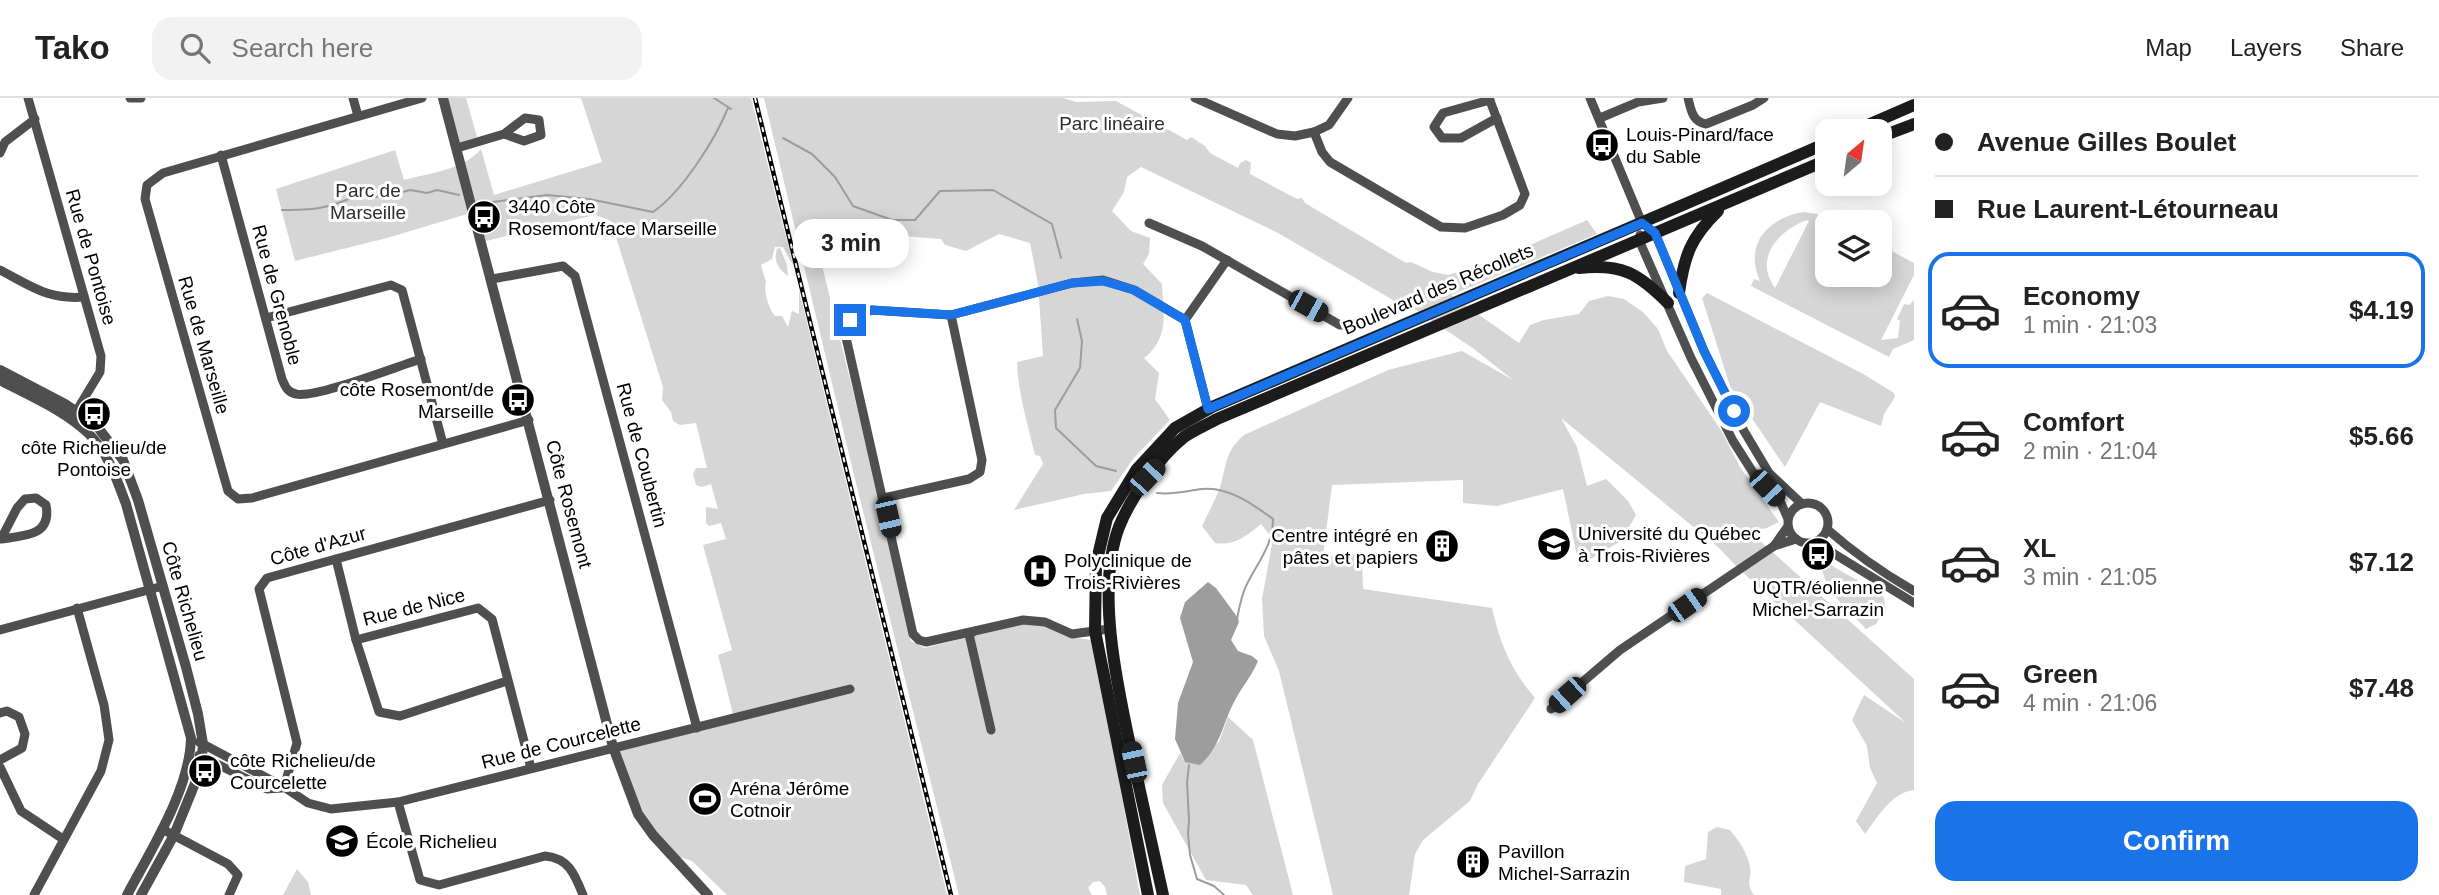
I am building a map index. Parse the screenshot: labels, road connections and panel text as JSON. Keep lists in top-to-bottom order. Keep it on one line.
{"streets":{"main road":["Boulevard des Récollets"],"street":["Rue de Pontoise","Rue de Grenoble","Rue de Marseille","Rue de Coubertin","Côte Rosemont","Côte d'Azur","Côte Richelieu","Rue de Nice","Rue de Courcelette"]},"crossings":[["Rue de Pontoise","Côte Richelieu"],["Rue de Grenoble","Rue de Marseille"],["Rue de Marseille","Côte Rosemont"],["Rue de Coubertin","Côte Rosemont"],["Rue de Coubertin","Rue de Courcelette"],["Côte Rosemont","Côte d'Azur"],["Côte Rosemont","Rue de Courcelette"],["Côte d'Azur","Rue de Courcelette"],["Côte Richelieu","Rue de Courcelette"],["Rue de Nice","Rue de Courcelette"]],"parks":["Parc linéaire","Parc de Marseille"],"places":{"bus stop":["Louis-Pinard/face du Sable","3440 Côte Rosemont/face Marseille","côte Rosemont/de Marseille","côte Richelieu/de Pontoise","UQTR/éolienne Michel-Sarrazin","côte Richelieu/de Courcelette"],"school or university":["Université du Québec à Trois-Rivières","École Richelieu"],"building":["Centre intégré en pâtes et papiers","Pavillon Michel-Sarrazin"],"hospital":["Polyclinique de Trois-Rivières"],"sports":["Aréna Jérôme Cotnoir"]},"north":"top right","page":{"header":"Tako","search":"Search here","nav":["Map","Layers","Share"],"banner":["Avenue Gilles Boulet","Rue Laurent-Létourneau"],"bubble":"3 min","list":[{"name":"Economy","note":"1 min · 21:03","value":"$4.19"},{"name":"Comfort","note":"2 min · 21:04","value":"$5.66"},{"name":"XL","note":"3 min · 21:05","value":"$7.12"},{"name":"Green","note":"4 min · 21:06","value":"$7.48"}],"buttons":"Confirm"}}
